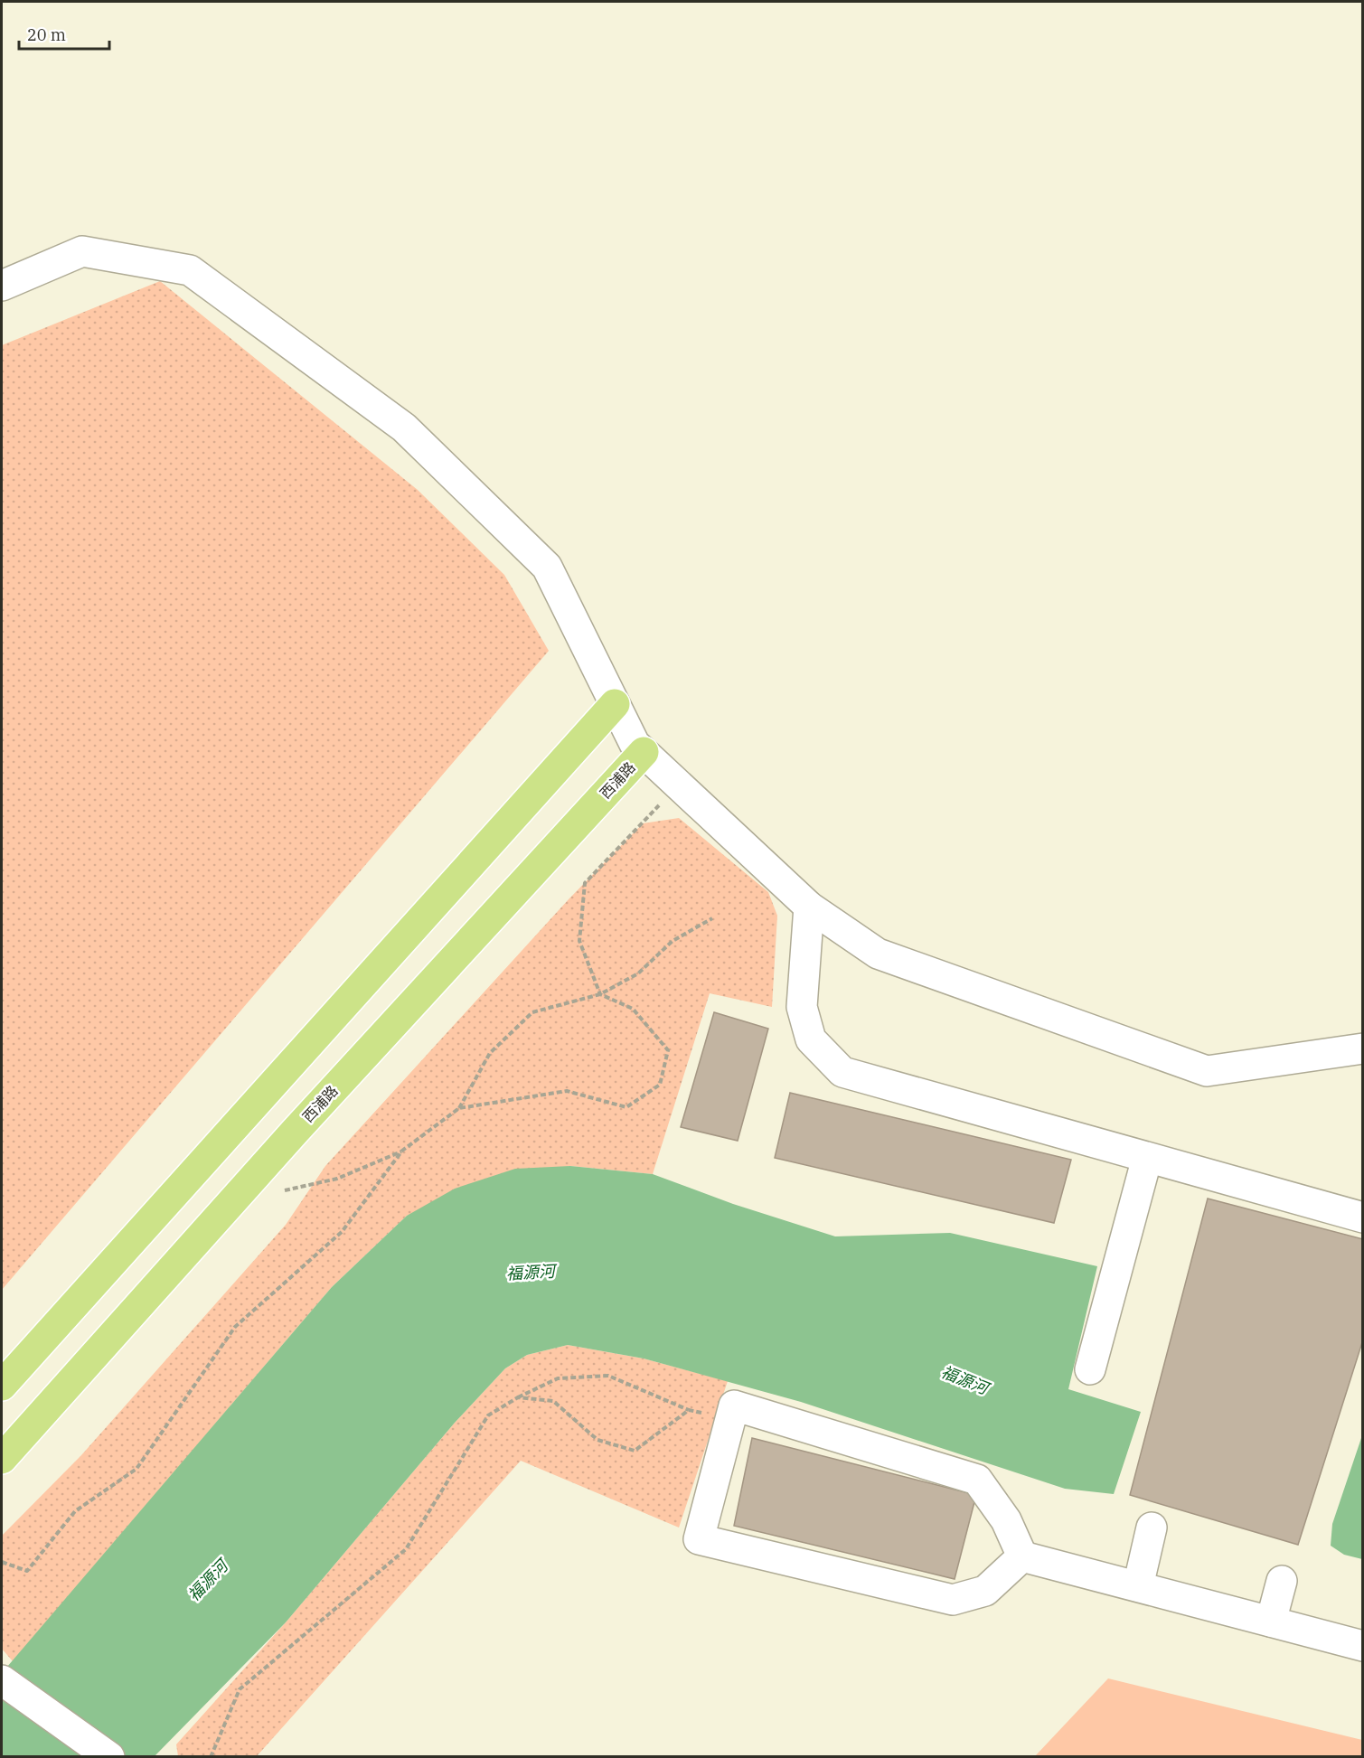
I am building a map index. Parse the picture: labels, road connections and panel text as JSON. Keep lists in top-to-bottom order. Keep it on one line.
{"streets":{"main road":["西浦路"]},"water":["福源河"],"scale_bar":"20 m"}
